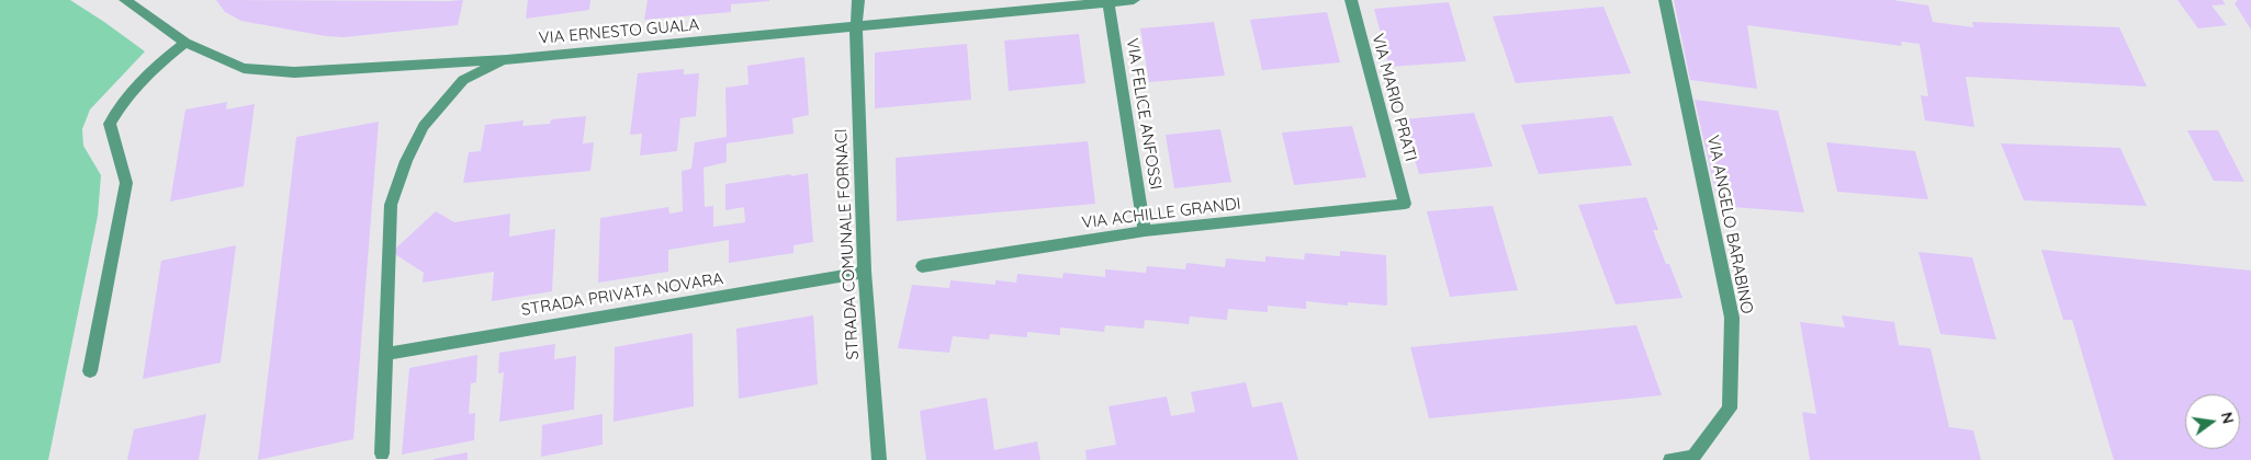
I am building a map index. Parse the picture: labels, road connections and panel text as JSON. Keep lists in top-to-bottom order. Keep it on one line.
{"streets":{"street":["VIA ERNESTO GUALA","VIA MARIO PRATI","VIA FELICE ANFOSSI","VIA ACHILLE GRANDI","VIA ANGELO BARABINO","STRADA COMUNALE FORNACI","STRADA PRIVATA NOVARA"]},"crossings":[["VIA ERNESTO GUALA","VIA FELICE ANFOSSI"],["VIA ERNESTO GUALA","STRADA COMUNALE FORNACI"],["VIA MARIO PRATI","VIA ACHILLE GRANDI"],["VIA FELICE ANFOSSI","VIA ACHILLE GRANDI"],["STRADA COMUNALE FORNACI","STRADA PRIVATA NOVARA"]],"north":"right"}
